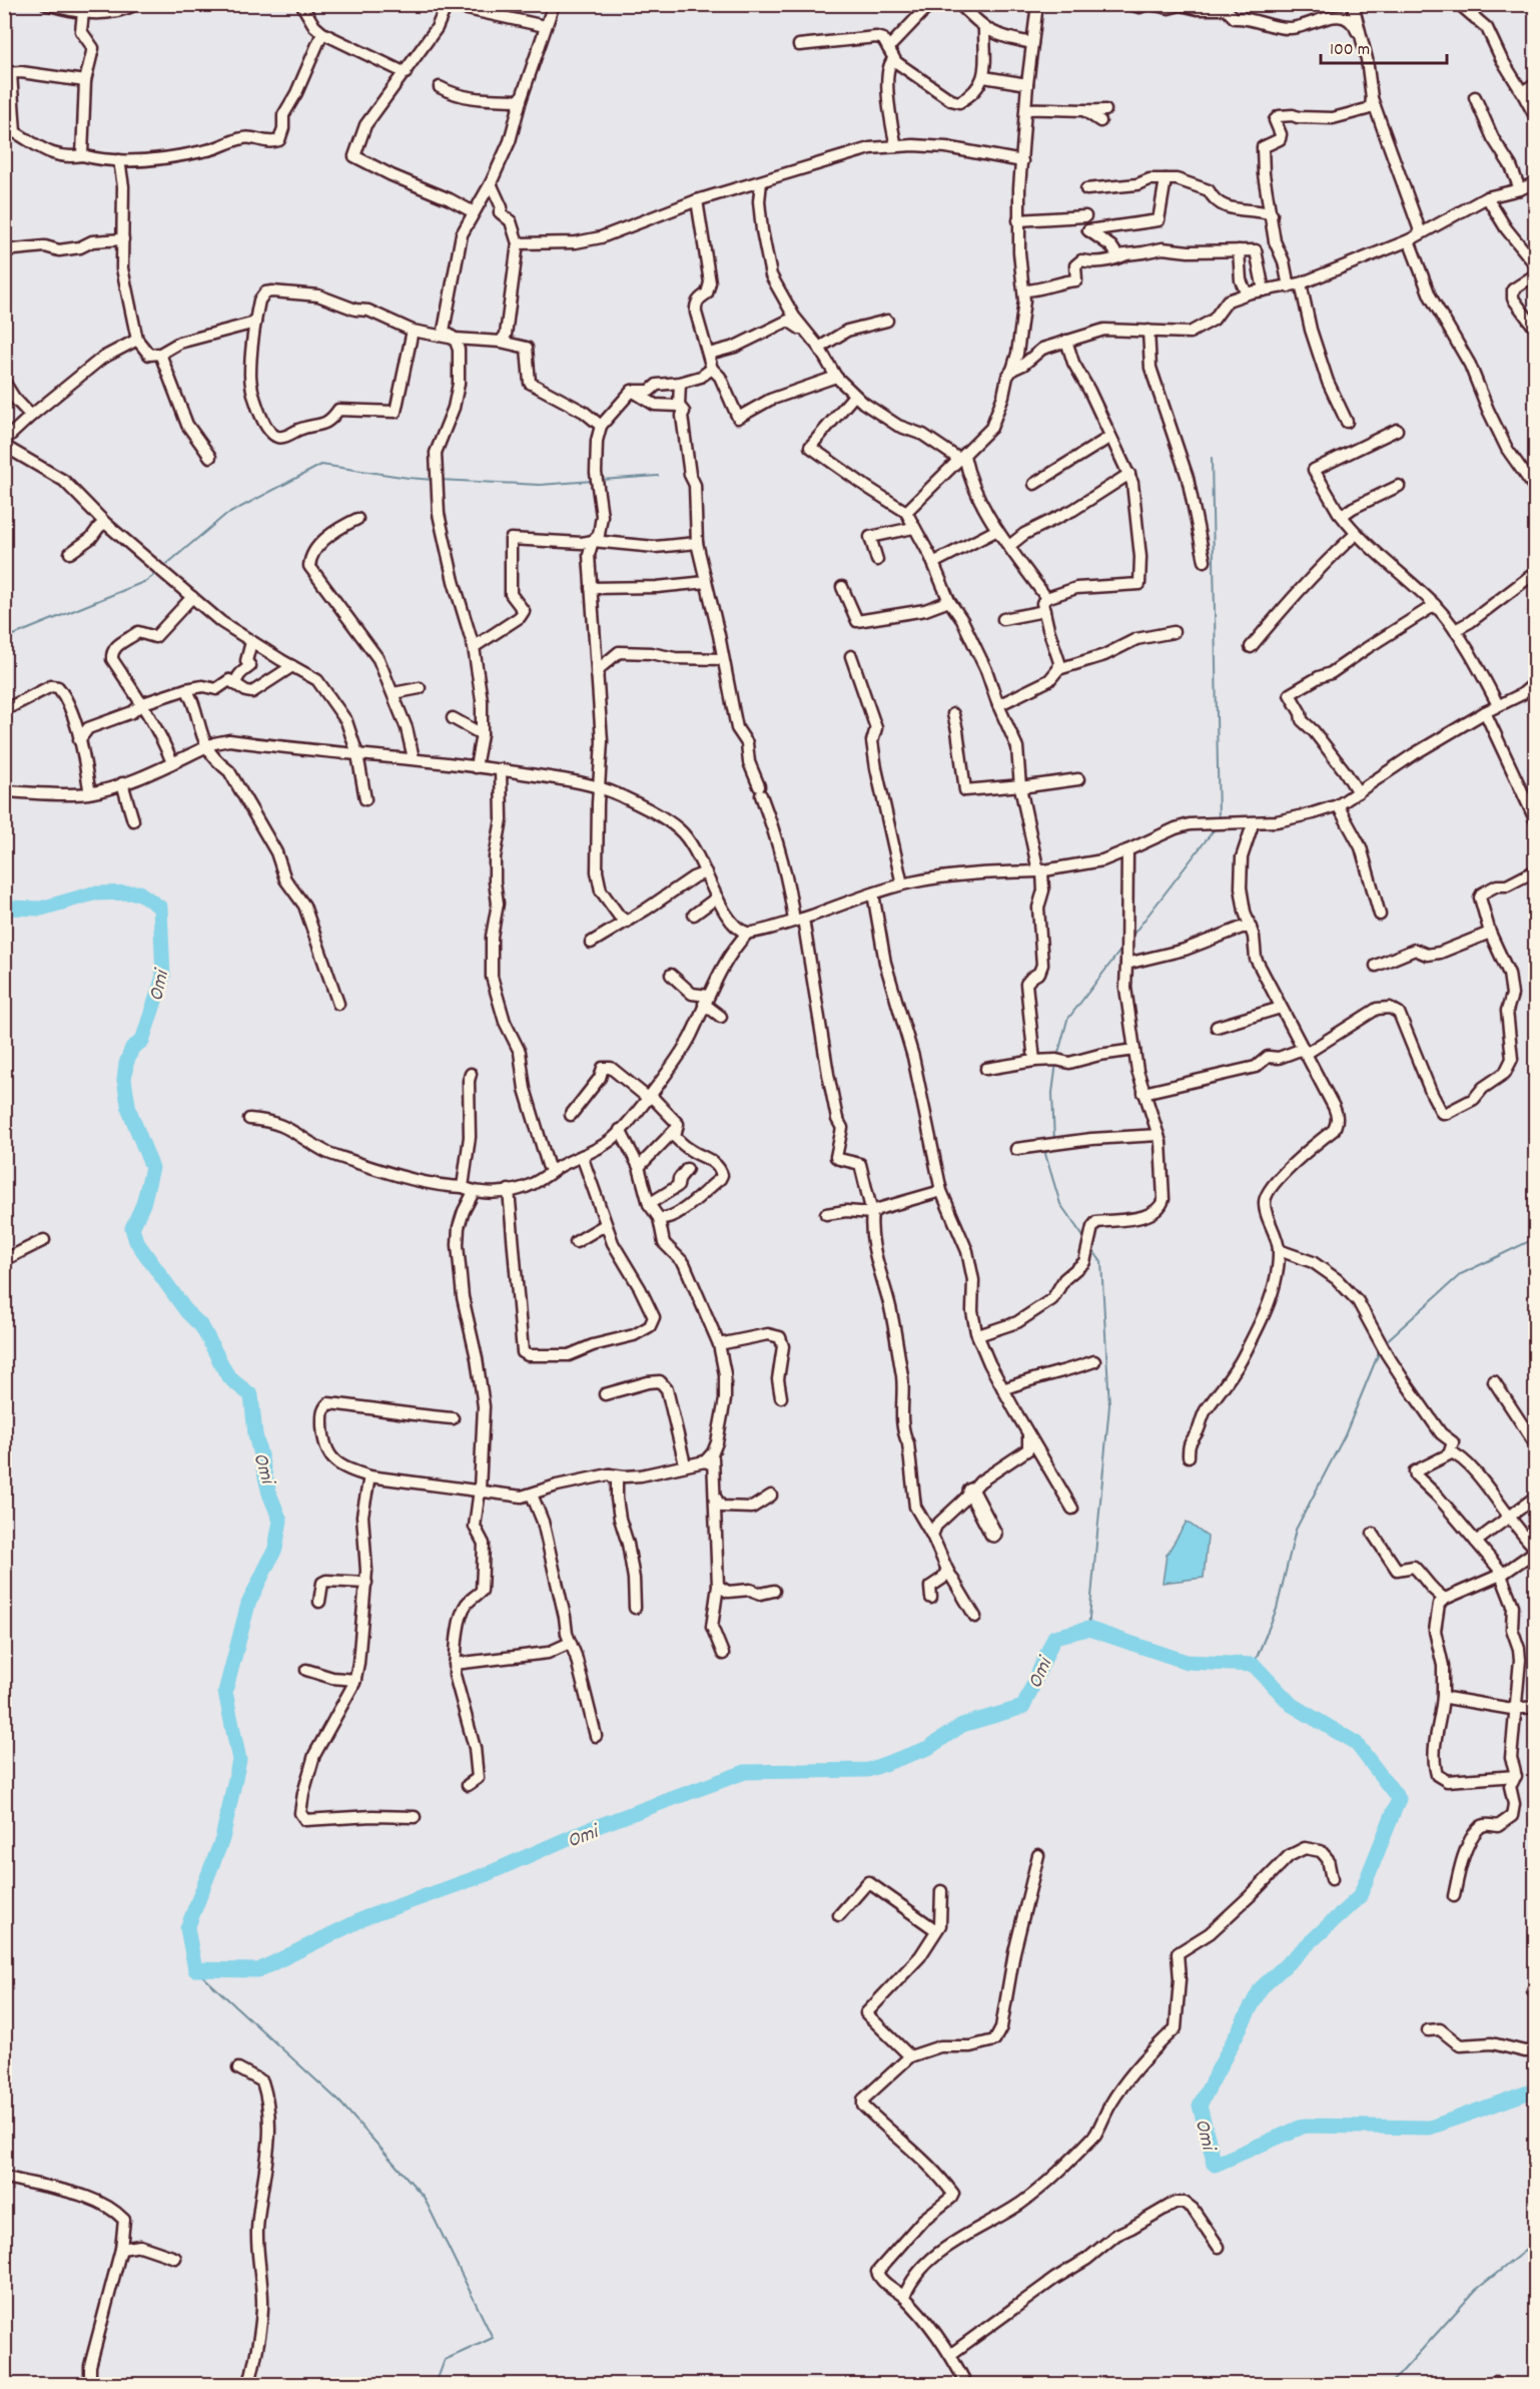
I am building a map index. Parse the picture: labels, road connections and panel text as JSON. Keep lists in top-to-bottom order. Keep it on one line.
{"water":["Omi"],"scale_bar":"100 m"}
